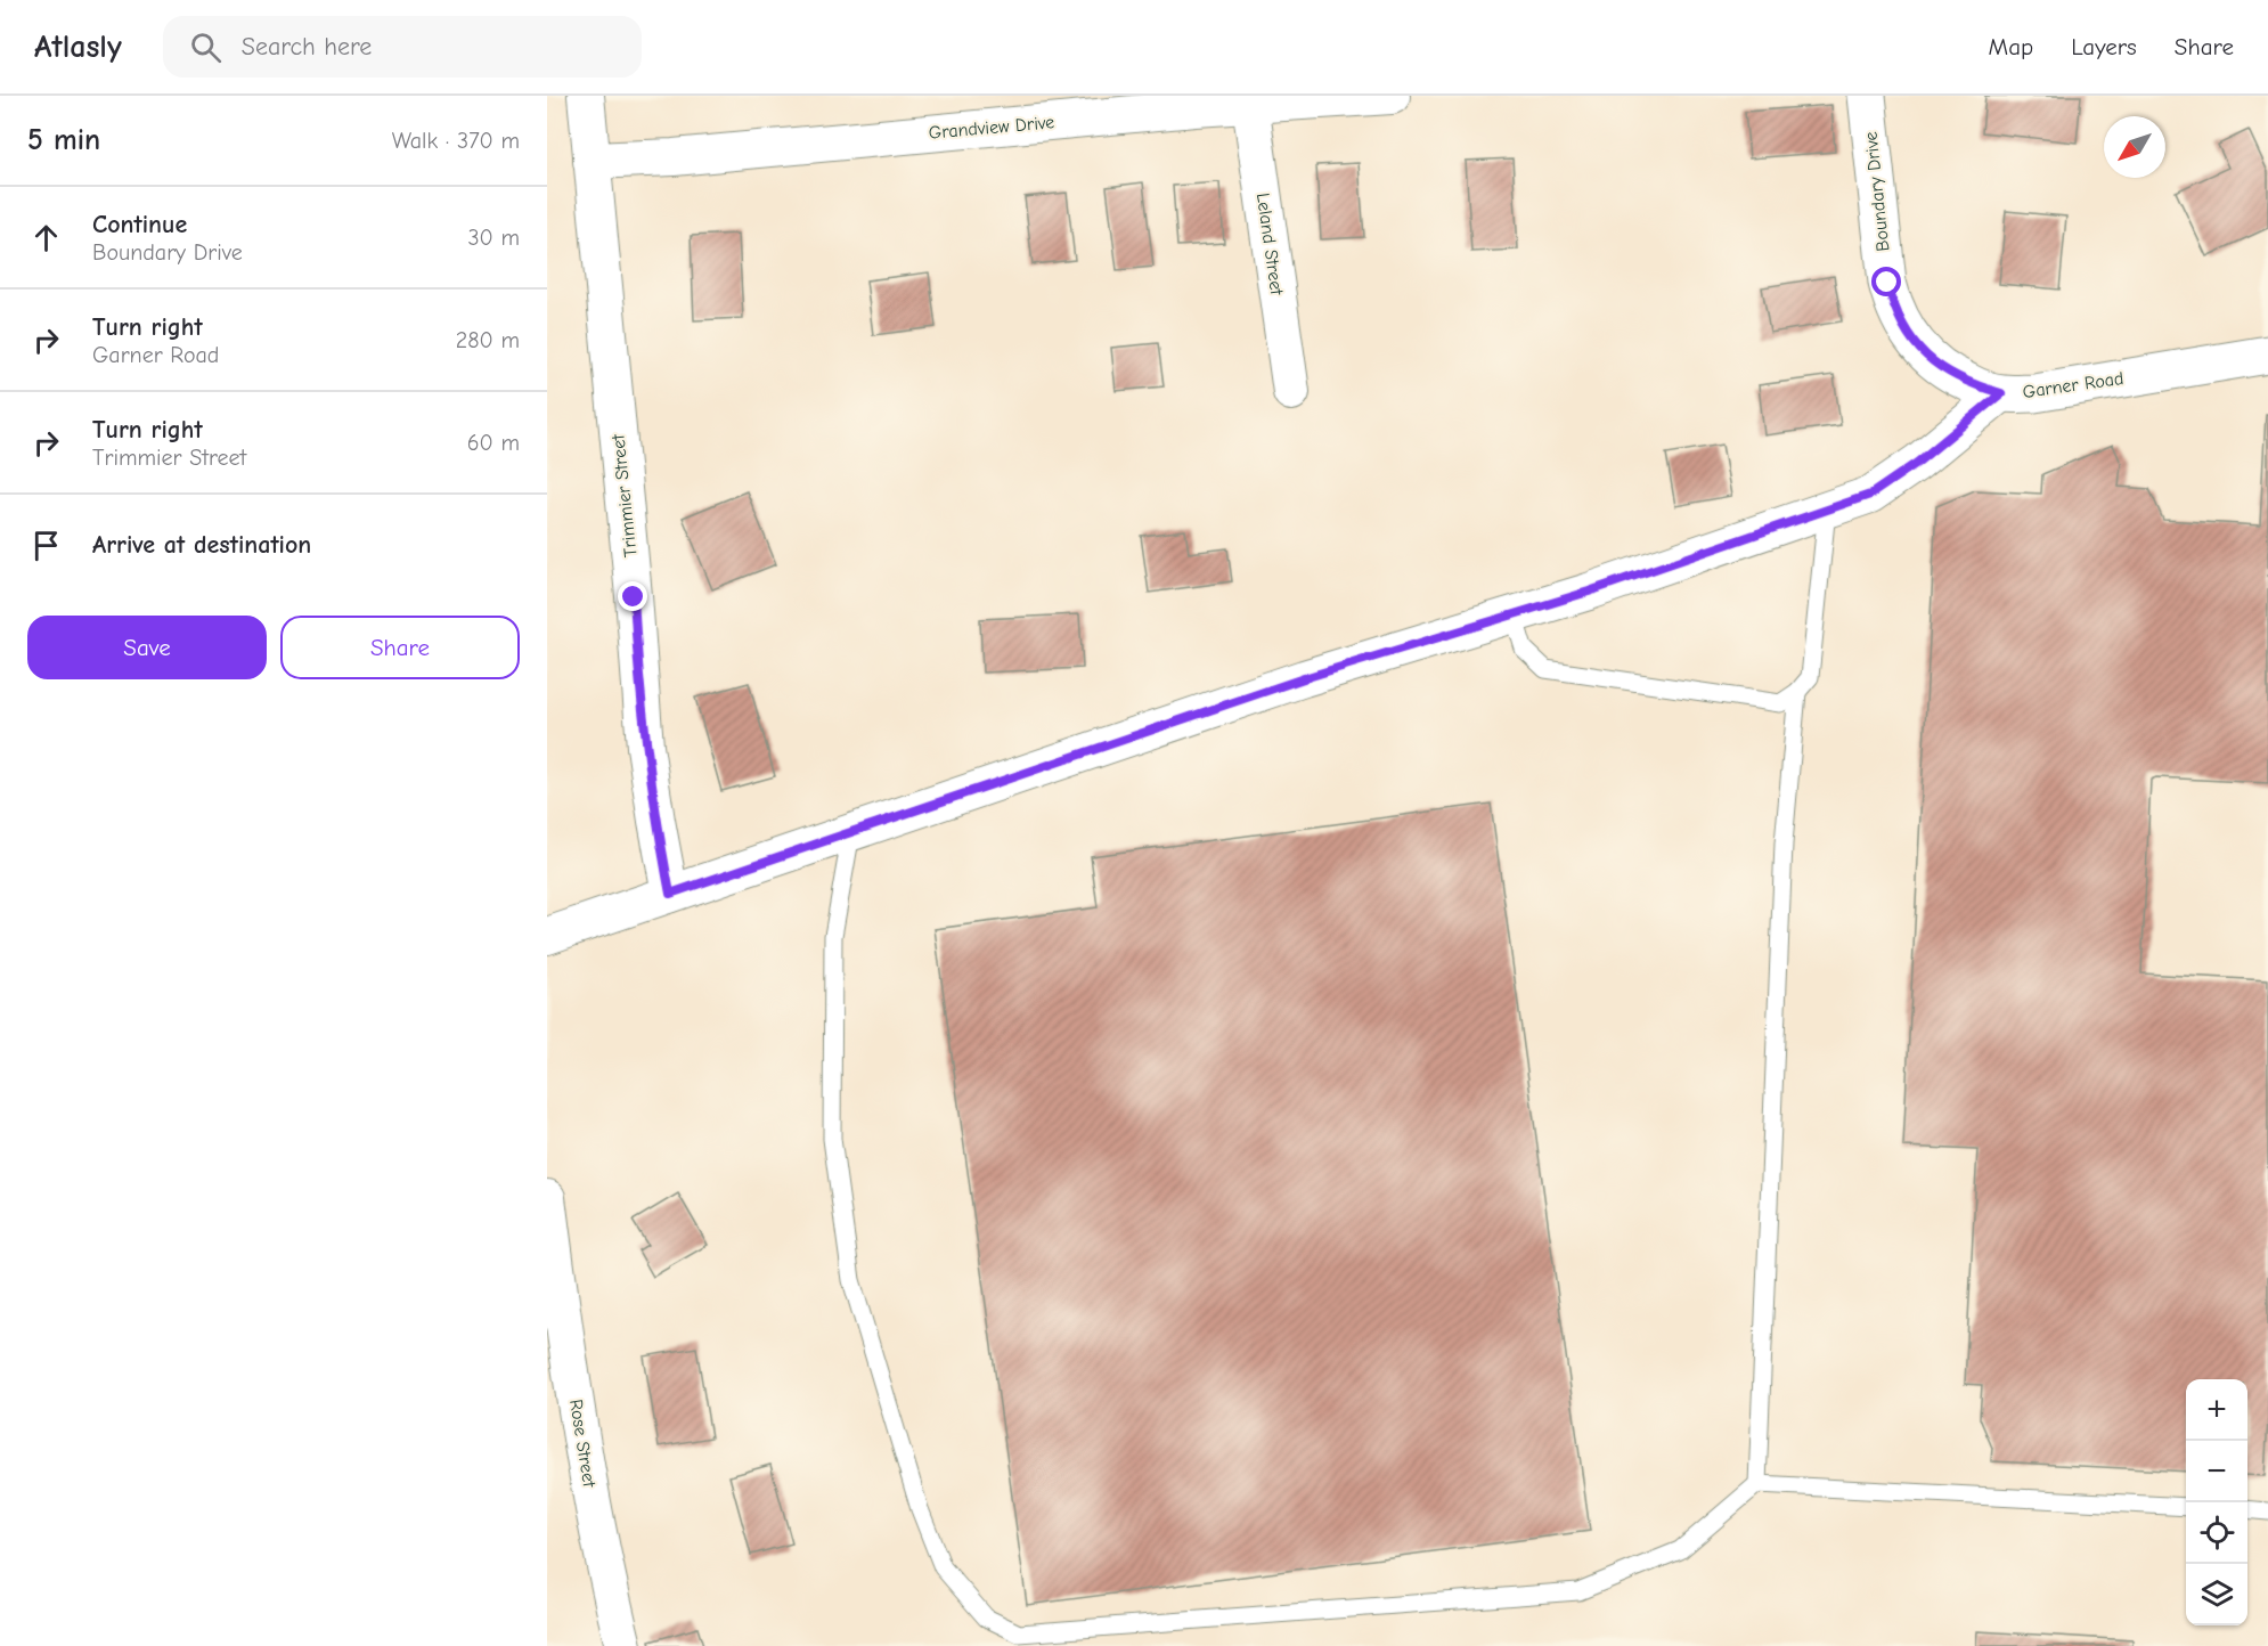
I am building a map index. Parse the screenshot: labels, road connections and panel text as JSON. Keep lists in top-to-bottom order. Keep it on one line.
{"streets":{"street":["Grandview Drive","Boundary Drive","Leland Street","Garner Road","Trimmier Street","Rose Street"]},"crossings":[["Grandview Drive","Leland Street"],["Grandview Drive","Trimmier Street"],["Boundary Drive","Garner Road"],["Garner Road","Trimmier Street"]],"north":"bottom left","page":{"header":"Atlasly","search":"Search here","nav":["Map","Layers","Share"],"heading":["5 min","Walk · 370 m"],"list":[["Continue","Boundary Drive","30 m"],["Turn right","Garner Road","280 m"],["Turn right","Trimmier Street","60 m"],"Arrive at destination"],"buttons":["Save","Share"],"map_buttons":["+","−"]}}
